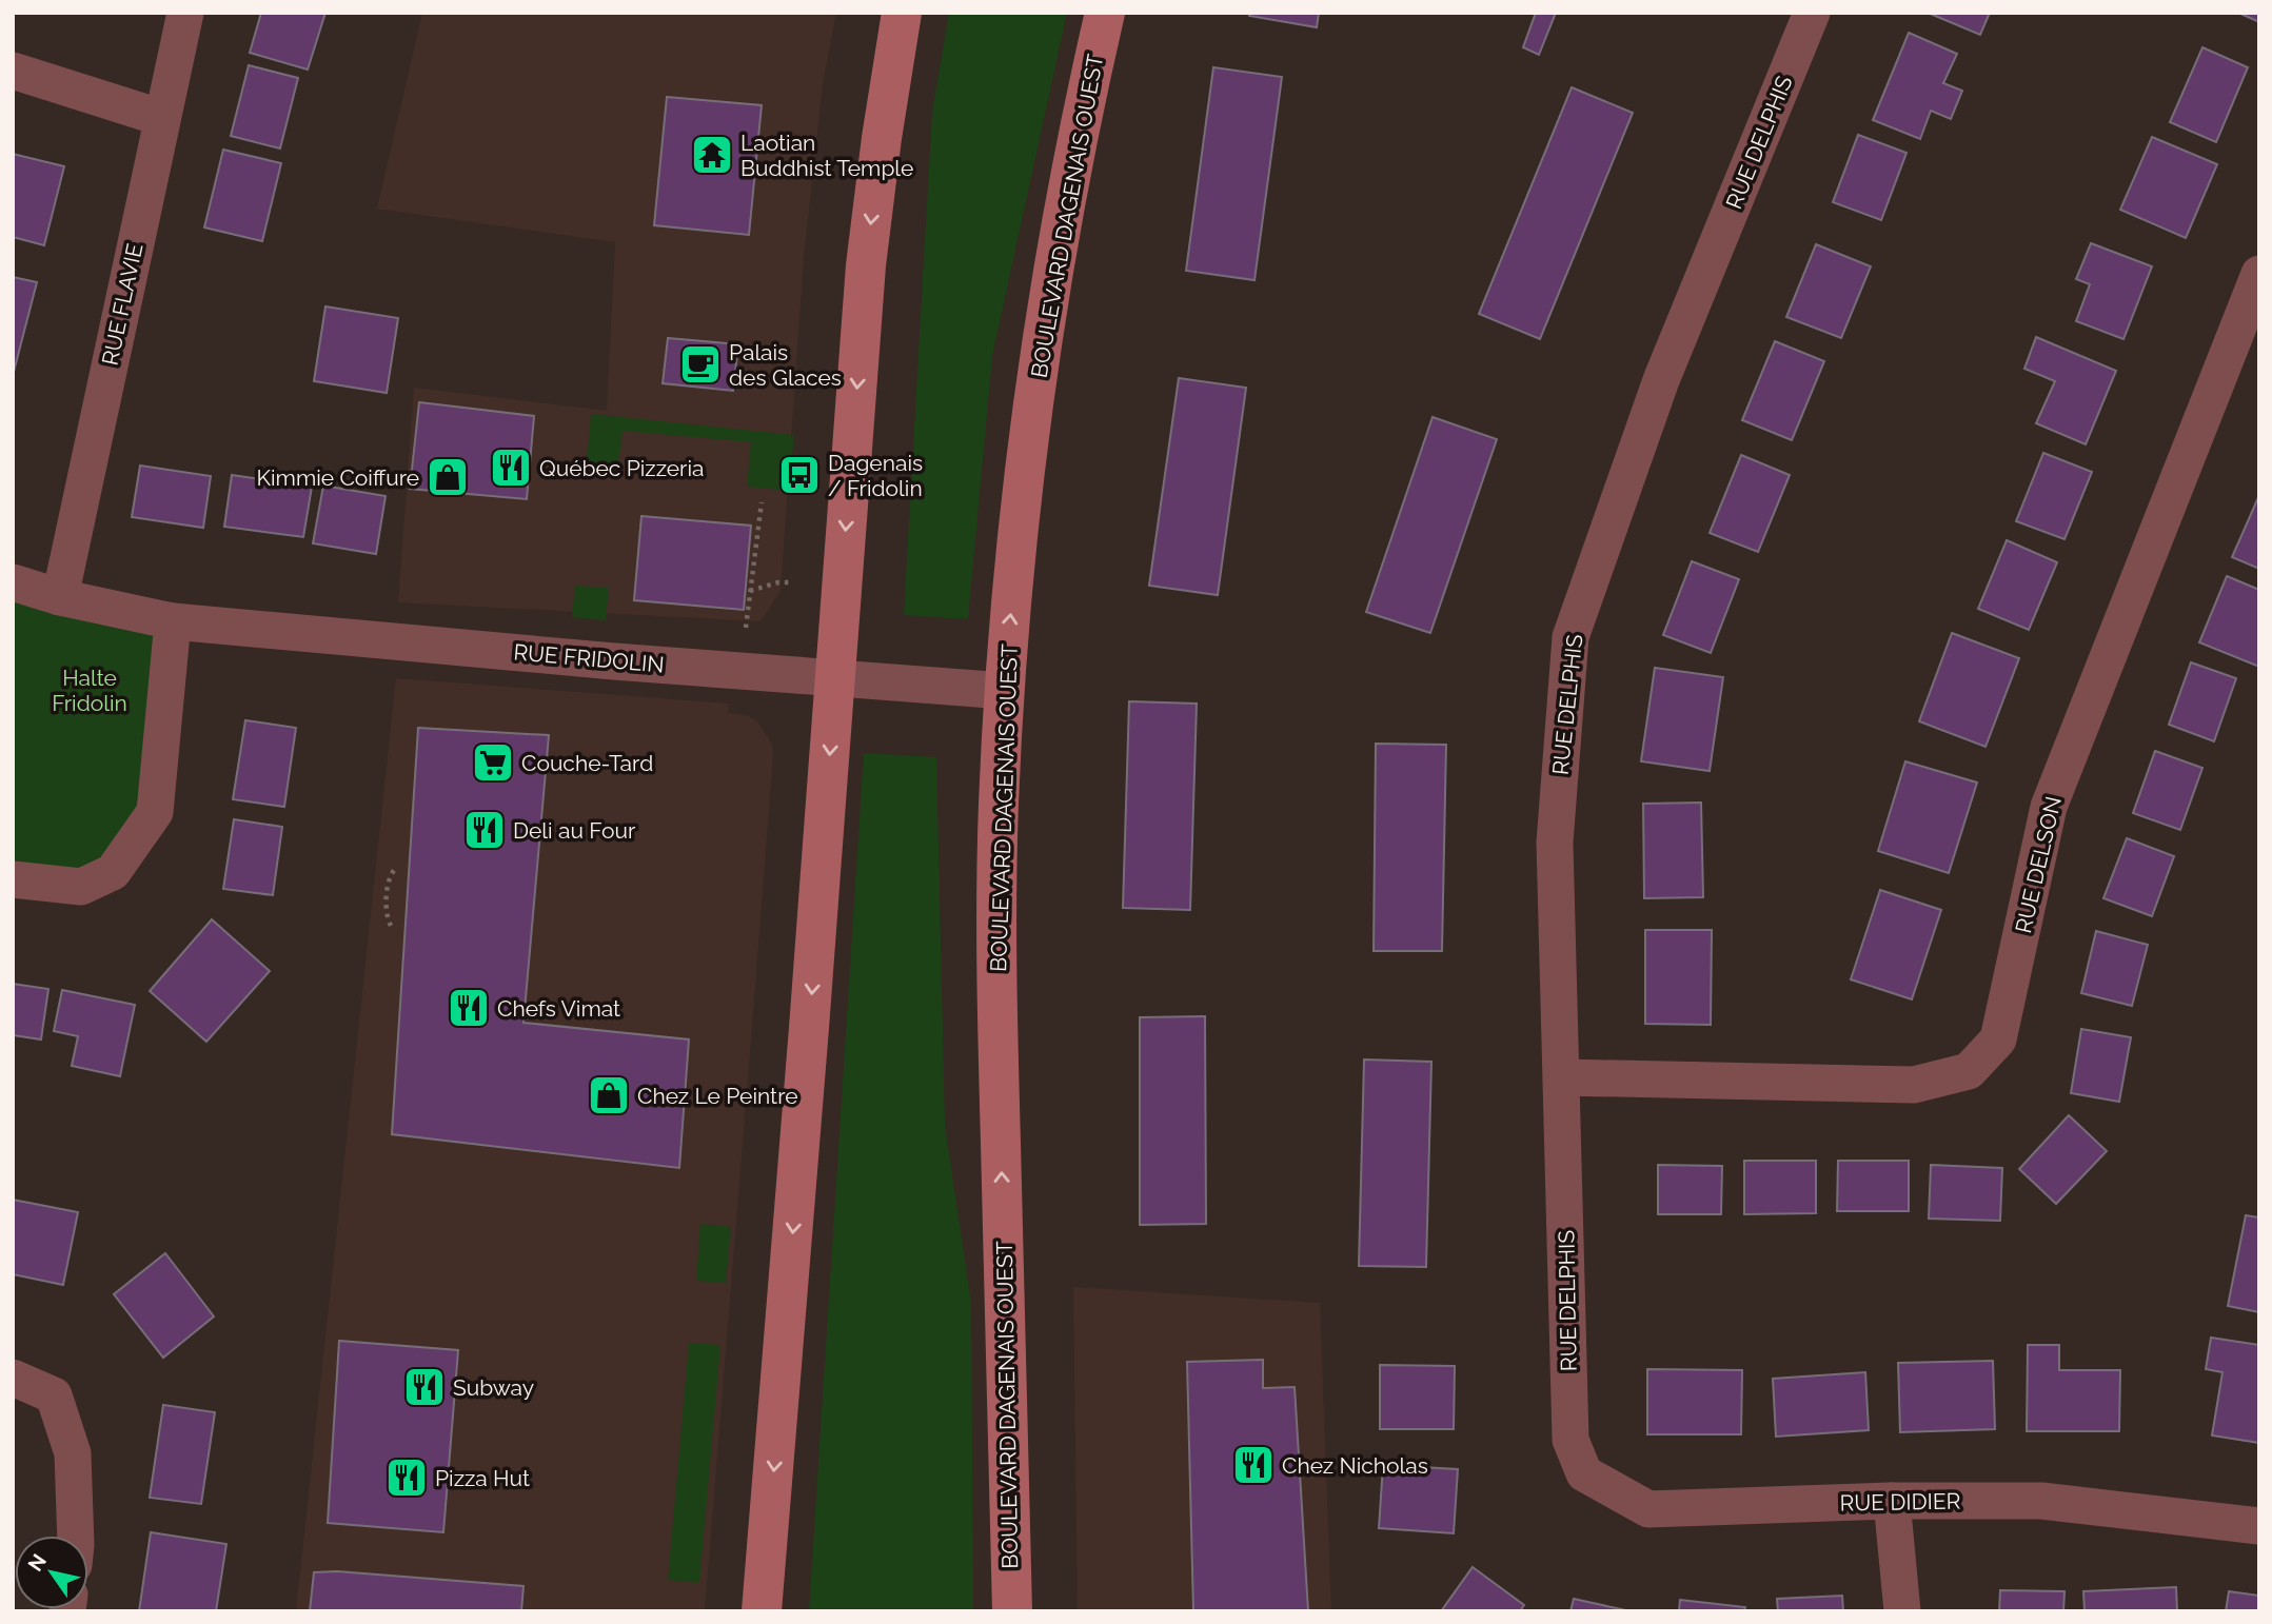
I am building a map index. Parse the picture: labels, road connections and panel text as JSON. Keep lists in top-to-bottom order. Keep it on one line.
{"streets":{"main road":["BOULEVARD DAGENAIS OUEST"],"street":["RUE DELPHIS","RUE FLAVIE","RUE FRIDOLIN","RUE DELSON","RUE DIDIER"]},"crossings":[["RUE DELPHIS","RUE DELSON"],["RUE DELPHIS","RUE DIDIER"],["BOULEVARD DAGENAIS OUEST","RUE FRIDOLIN"],["RUE FLAVIE","RUE FRIDOLIN"]],"parks":["Halte Fridolin"],"places":{"temple":["Laotian Buddhist Temple"],"cafe":["Palais des Glaces"],"restaurant":["Québec Pizzeria","Deli au Four","Chefs Vimat","Subway","Chez Nicholas","Pizza Hut"],"bus stop":["Dagenais / Fridolin"],"shop":["Kimmie Coiffure","Chez Le Peintre"],"supermarket":["Couche-Tard"]},"north":"top left"}
